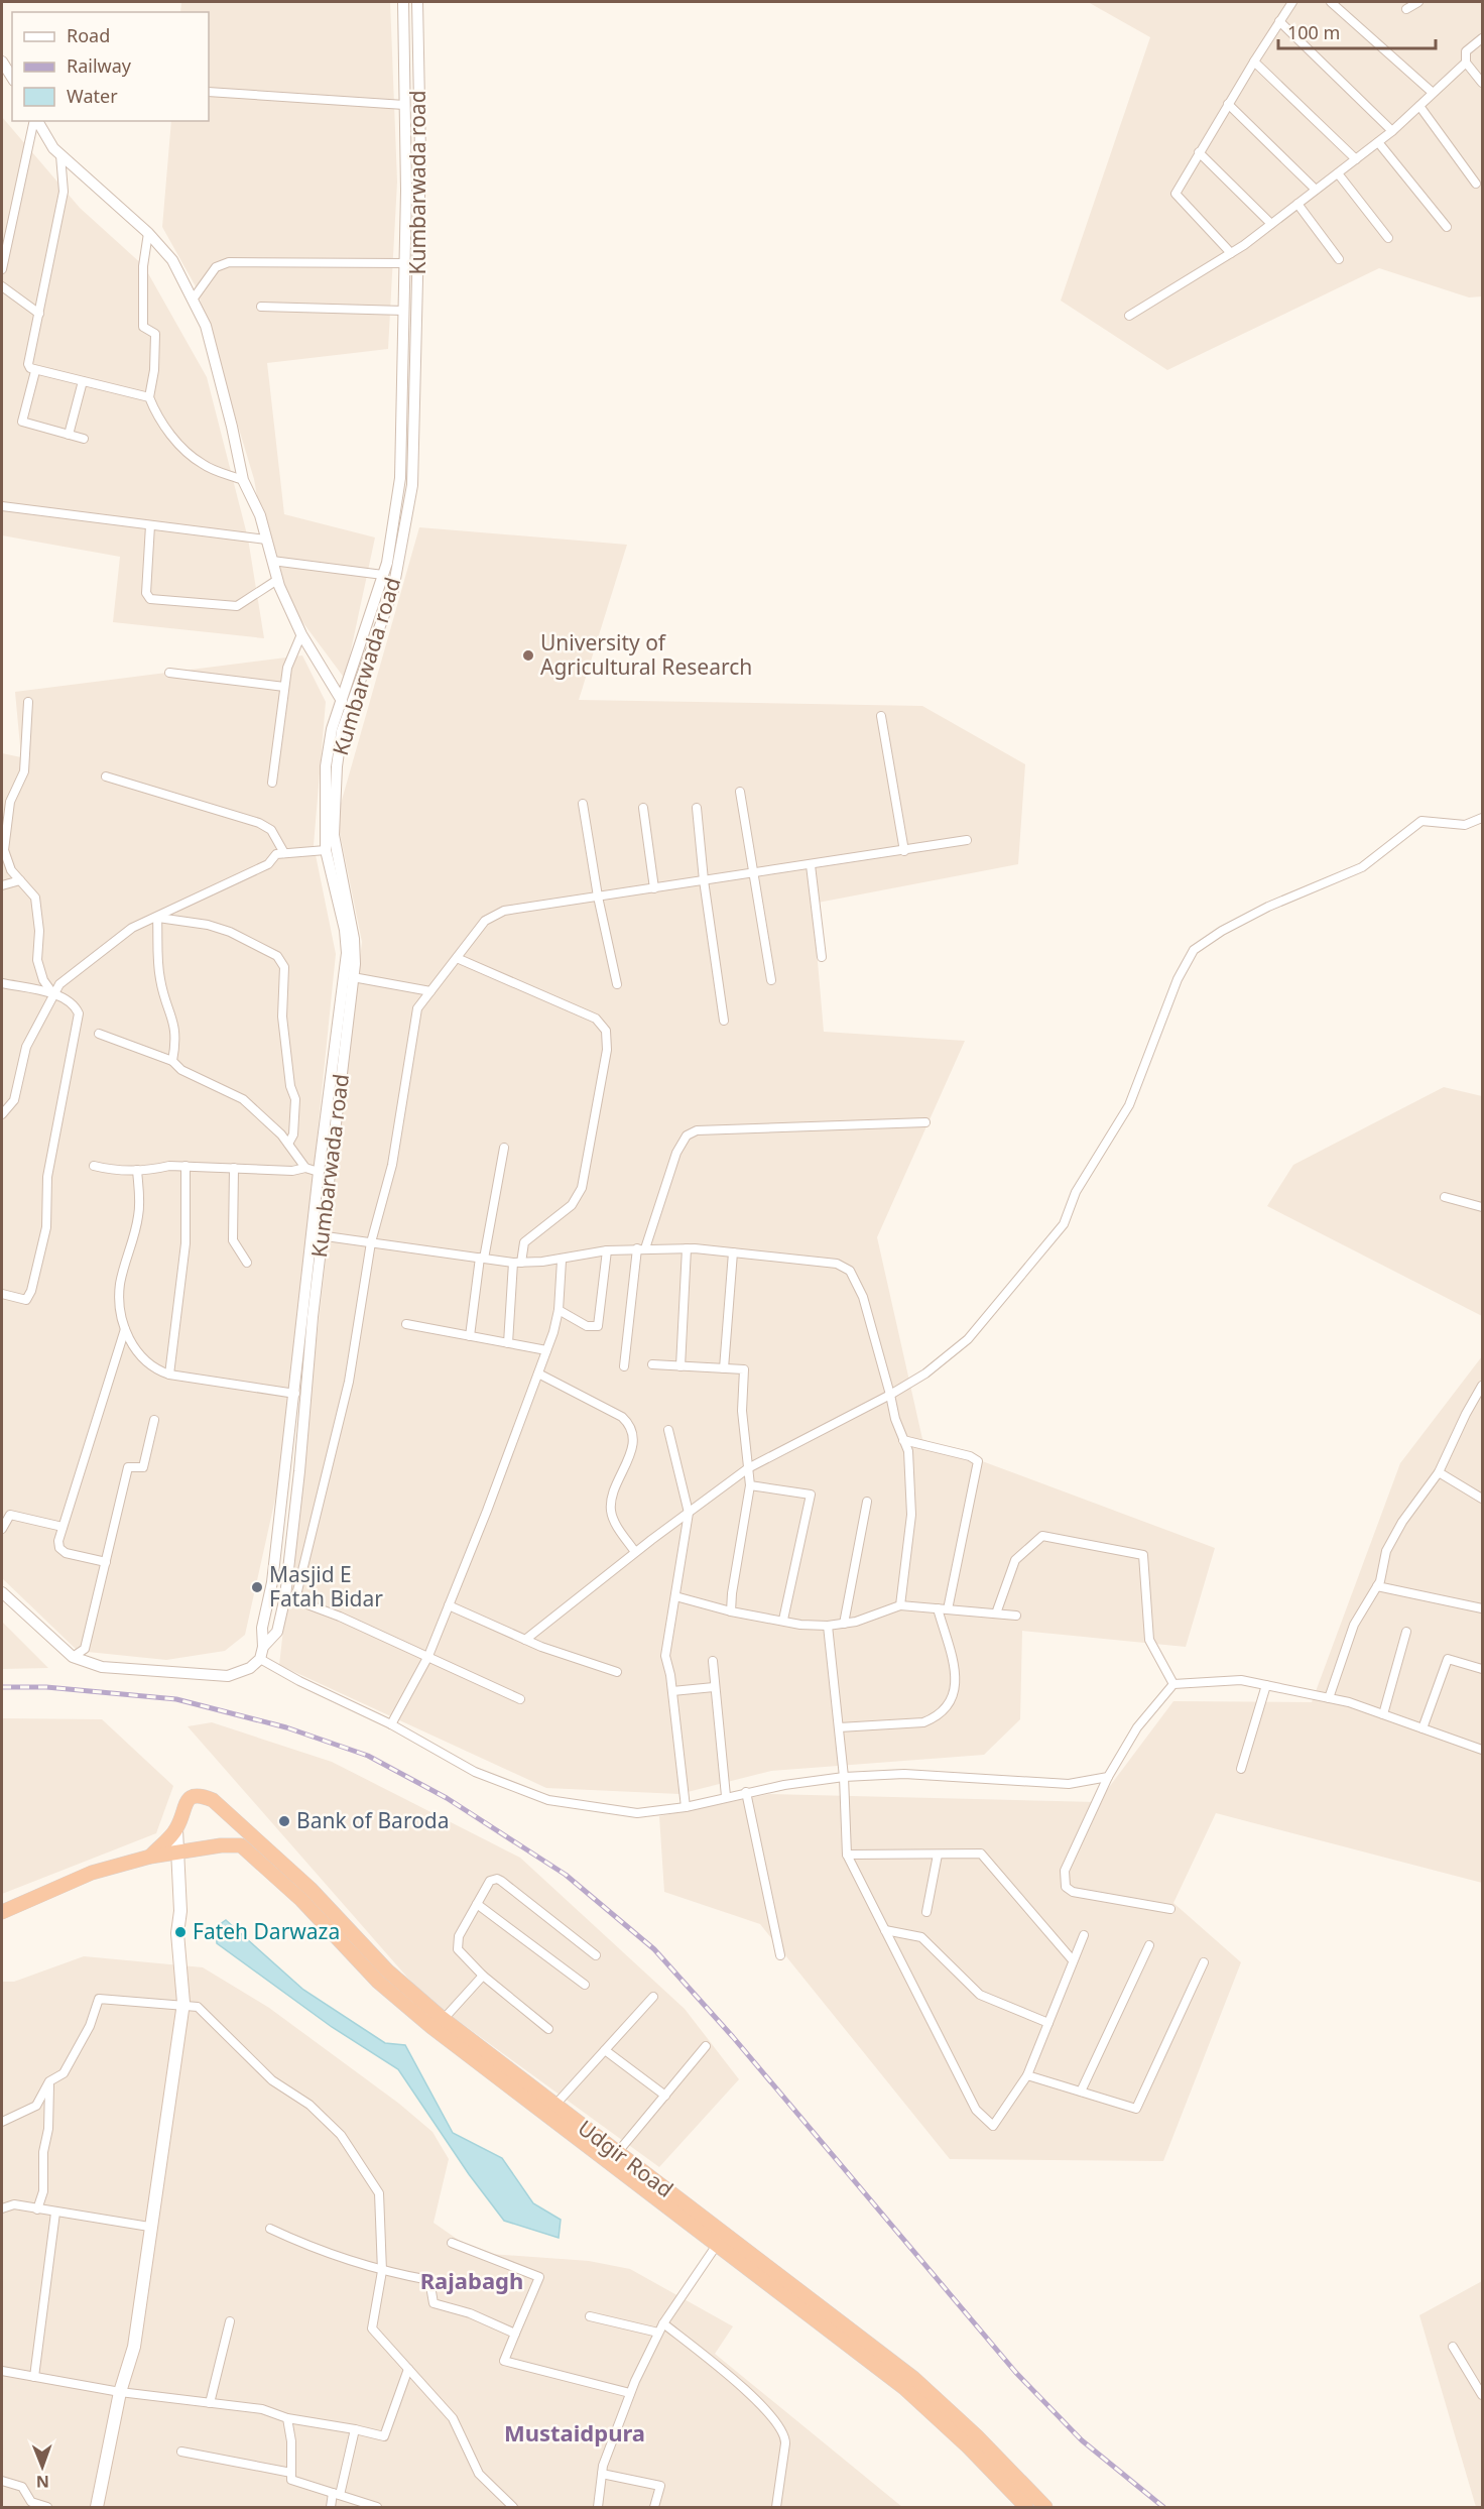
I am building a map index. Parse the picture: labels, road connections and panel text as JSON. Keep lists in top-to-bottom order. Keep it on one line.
{"streets":{"highway":["Udgir Road"],"street":["Kumbarwada road"]},"districts":["Rajabagh","Mustaidpura"],"places":["University of Agricultural Research","Masjid E Fatah Bidar","Bank of Baroda","Fateh Darwaza"],"legend":["Road","Railway","Water"],"scale_bar":"100 m","north":"bottom"}
